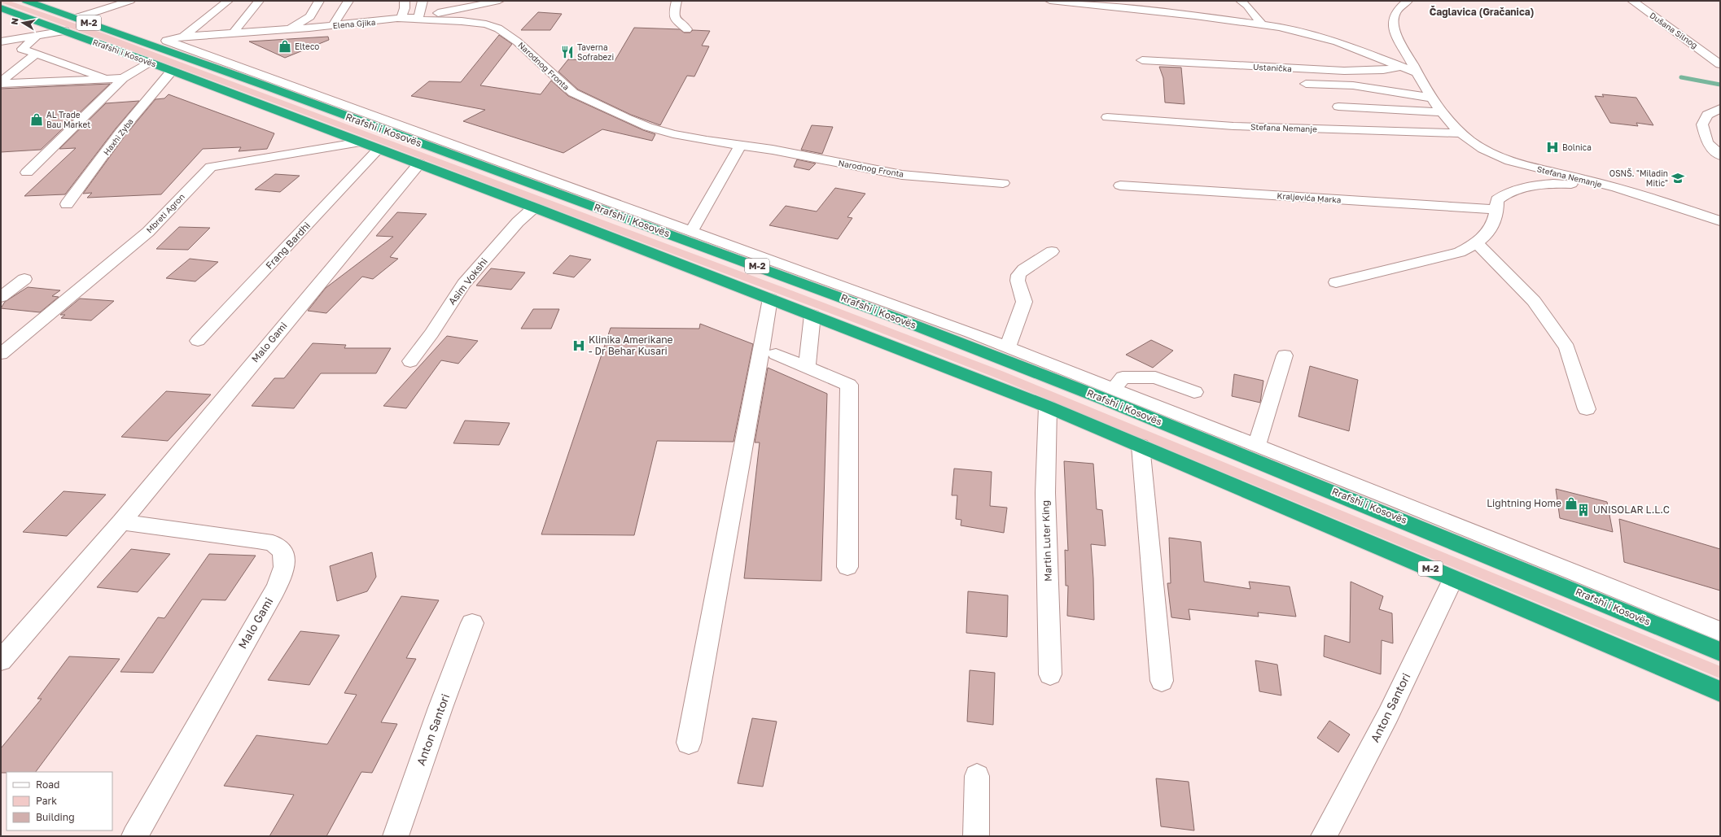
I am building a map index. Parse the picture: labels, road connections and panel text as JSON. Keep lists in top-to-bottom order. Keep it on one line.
{"streets":{"highway":["M-2","Rrafshi i Kosovës"],"street":["Elena Gjika","Dušana Silnog","Narodnog Fronta","Ustanička","Stefana Nemanje","Haxhi Zyba","Kraljevića Marka","Mbreti Agron","Frang Bardhi","Asim Vokshi","Malo Gami","Martin Luter King","Anton Santori"]},"crossings":[["Elena Gjika","Rrafshi i Kosovës"],["Elena Gjika","Narodnog Fronta"],["Rrafshi i Kosovës","Haxhi Zyba"],["Rrafshi i Kosovës","Mbreti Agron"],["Rrafshi i Kosovës","Frang Bardhi"],["Rrafshi i Kosovës","Asim Vokshi"],["Rrafshi i Kosovës","Malo Gami"],["Rrafshi i Kosovës","Martin Luter King"],["Rrafshi i Kosovës","Anton Santori"]],"districts":["Čaglavica (Gračanica)"],"places":{"shop":["Elteco","AL Trade Bau Market","Lightning Home"],"restaurant":["Taverna Sofrabezi"],"hospital":["Bolnica","Klinika Amerikane - Dr Behar Kusari"],"school or university":["OSNŠ. \"Miladin Mitic\""],"building":["UNISOLAR L.L.C"]},"legend":["Road","Park","Building"],"north":"left"}
